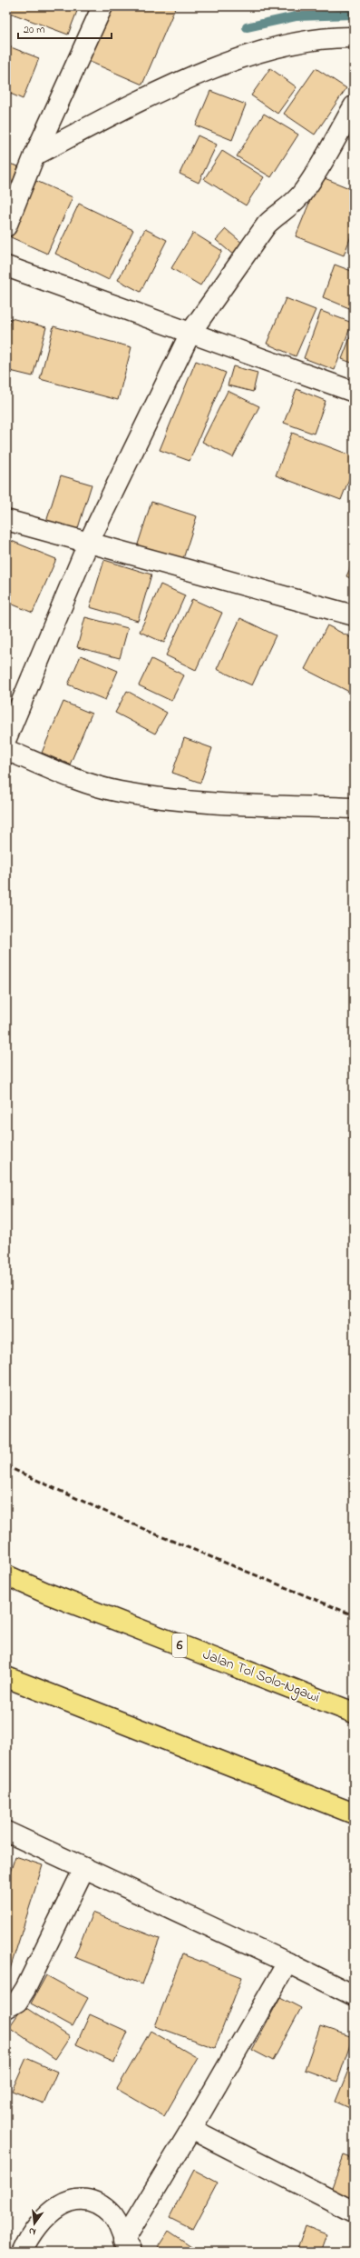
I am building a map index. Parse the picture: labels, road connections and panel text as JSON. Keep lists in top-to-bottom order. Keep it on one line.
{"streets":{"highway":["6","Jalan Tol Solo–Ngawi"]},"scale_bar":"20 m","north":"bottom"}
